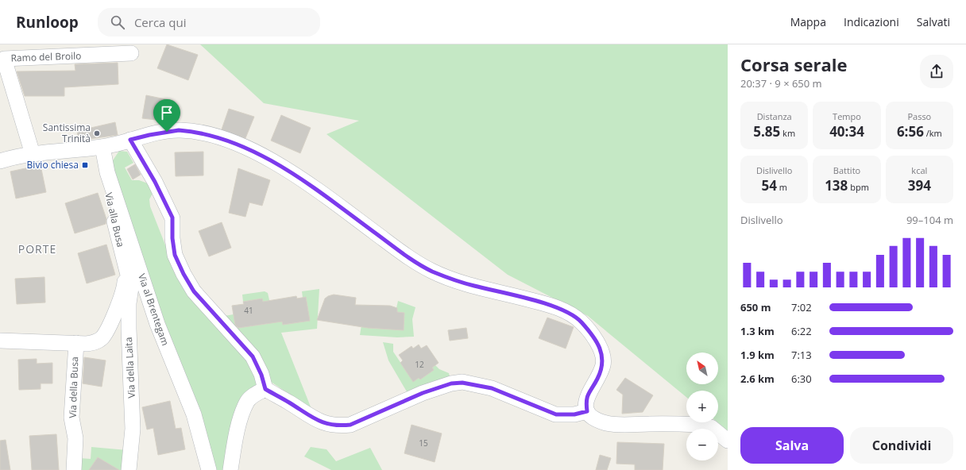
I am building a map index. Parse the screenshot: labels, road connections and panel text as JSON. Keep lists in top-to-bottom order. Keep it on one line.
{"streets":{"street":["Ramo del Broilo","Via alla Busa","Via al Brentegam","Via della Laita","Via della Busa"]},"crossings":[["Via alla Busa","Via al Brentegam"],["Via alla Busa","Via della Laita"],["Via alla Busa","Via della Busa"],["Via della Laita","Via della Busa"]],"districts":["PORTE"],"places":{"other":["Santissima Trinità"],"transit":["Bivio chiesa"]},"house_numbers":["41","12","15"],"north":"top left","page":{"header":"Runloop","search":"Cerca qui","nav":["Mappa","Indicazioni","Salvati"],"heading":["Corsa serale","20:37 · 9 × 650 m"],"stats":[["Distanza","5.85 km"],["Tempo","40:34"],["Passo","6:56 /km"],["Dislivello","54 m"],["Battito","138 bpm"],["kcal","394"]],"chart":["Dislivello","99–104 m"],"list":[{"name":"650 m","note":"7:02"},{"name":"1.3 km","note":"6:22"},{"name":"1.9 km","note":"7:13"},{"name":"2.6 km","note":"6:30"}],"map_buttons":["+","−"],"buttons":["Salva","Condividi"]}}
